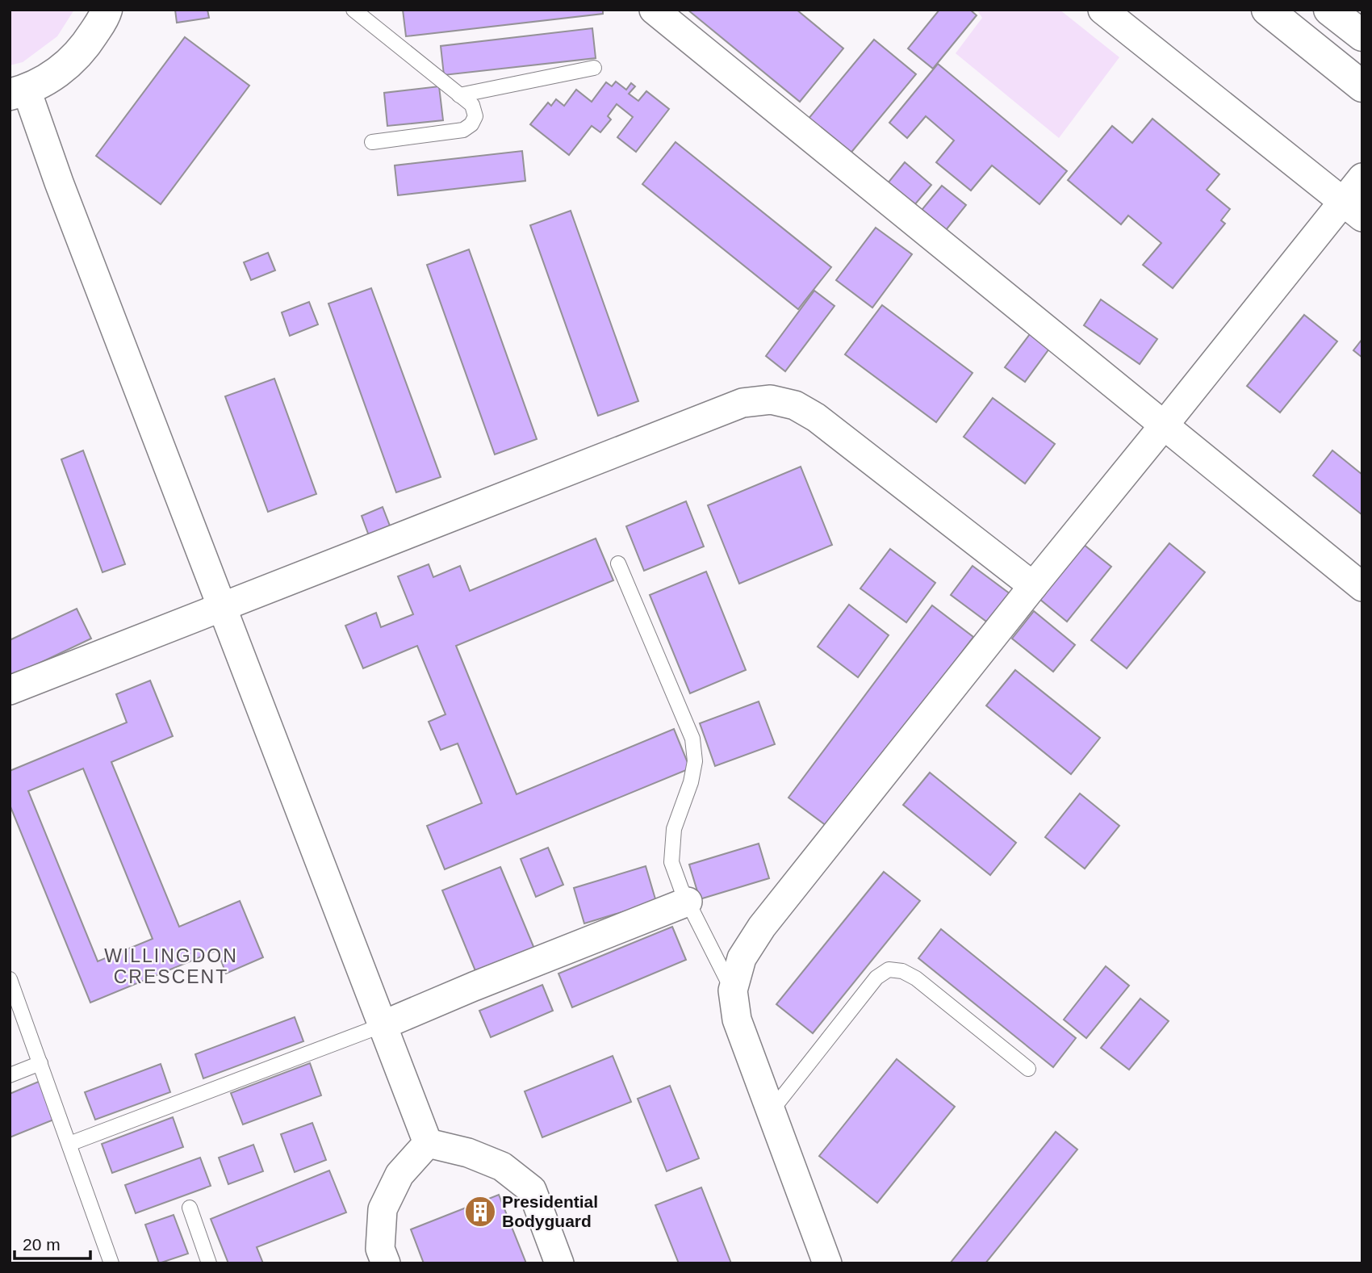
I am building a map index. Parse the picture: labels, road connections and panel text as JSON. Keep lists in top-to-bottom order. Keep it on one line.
{"districts":["WILLINGDON CRESCENT"],"places":{"building":["Presidential Bodyguard"]},"scale_bar":"20 m"}
